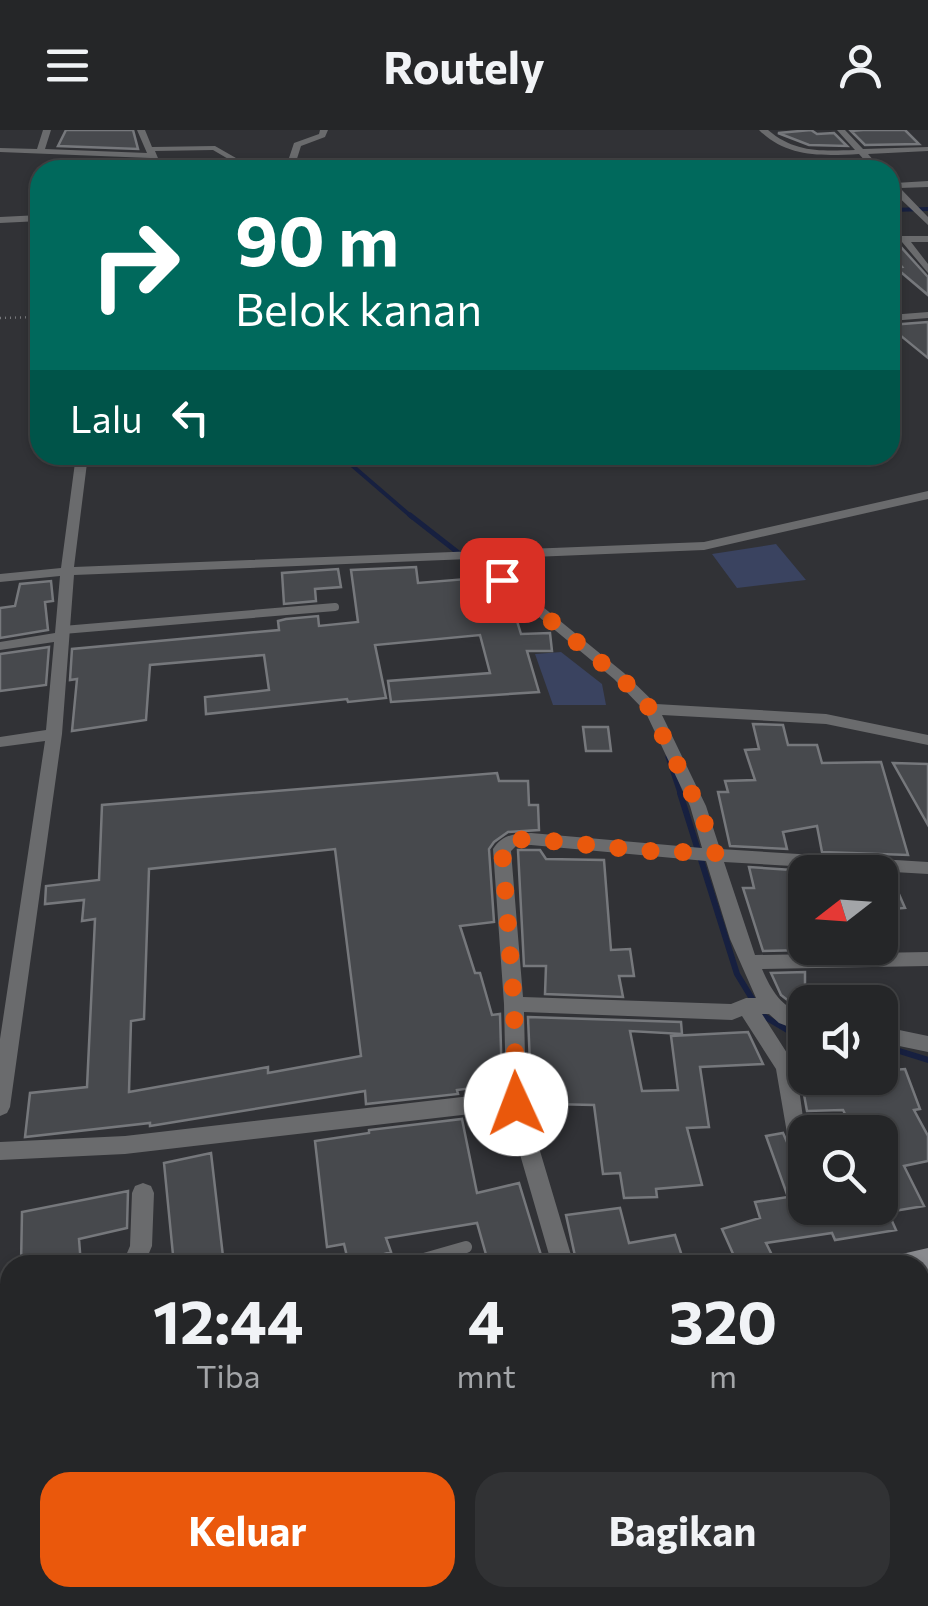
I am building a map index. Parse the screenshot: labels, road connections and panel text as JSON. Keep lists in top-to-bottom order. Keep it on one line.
{"north":"left","page":{"header":"Routely","turn":["90 m","Belok kanan"],"then":"Lalu","eta":["12:44","Tiba","4","mnt","320","m"],"buttons":["Keluar","Bagikan"]}}
